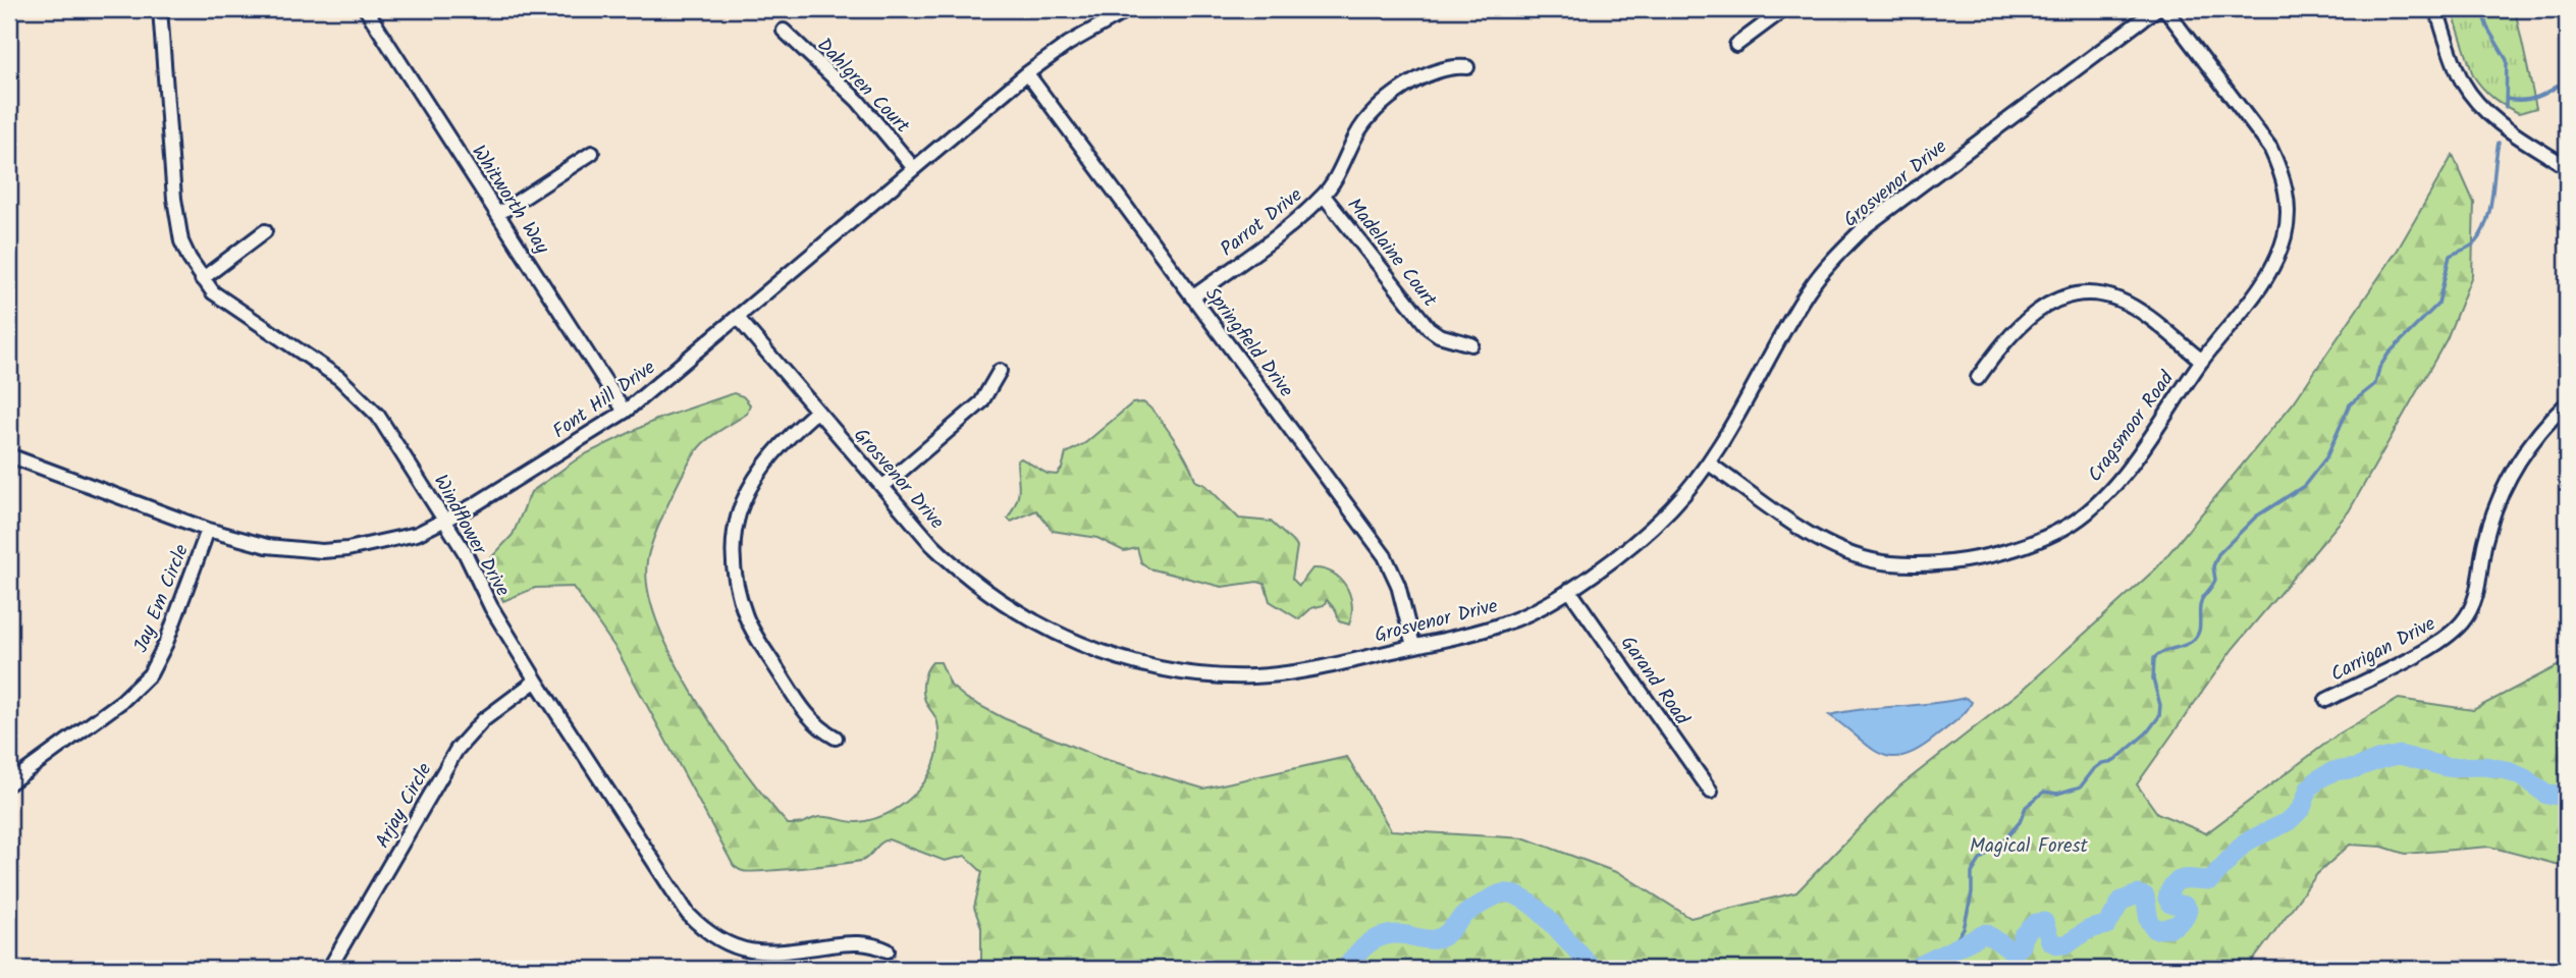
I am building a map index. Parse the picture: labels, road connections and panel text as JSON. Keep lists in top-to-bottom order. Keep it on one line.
{"streets":{"street":["Dahlgren Court","Grosvenor Drive","Whitworth Way","Parrot Drive","Madelaine Court","Springfield Drive","Font Hill Drive","Cragsmoor Road","Windflower Drive","Jay Em Circle","Carrigan Drive","Garand Road","Arjay Circle"]},"crossings":[["Dahlgren Court","Font Hill Drive"],["Grosvenor Drive","Springfield Drive"],["Grosvenor Drive","Font Hill Drive"],["Grosvenor Drive","Cragsmoor Road"],["Grosvenor Drive","Garand Road"],["Whitworth Way","Font Hill Drive"],["Parrot Drive","Madelaine Court"],["Parrot Drive","Springfield Drive"],["Springfield Drive","Font Hill Drive"],["Font Hill Drive","Windflower Drive"],["Font Hill Drive","Jay Em Circle"],["Windflower Drive","Arjay Circle"]],"parks":["Magical Forest"]}
